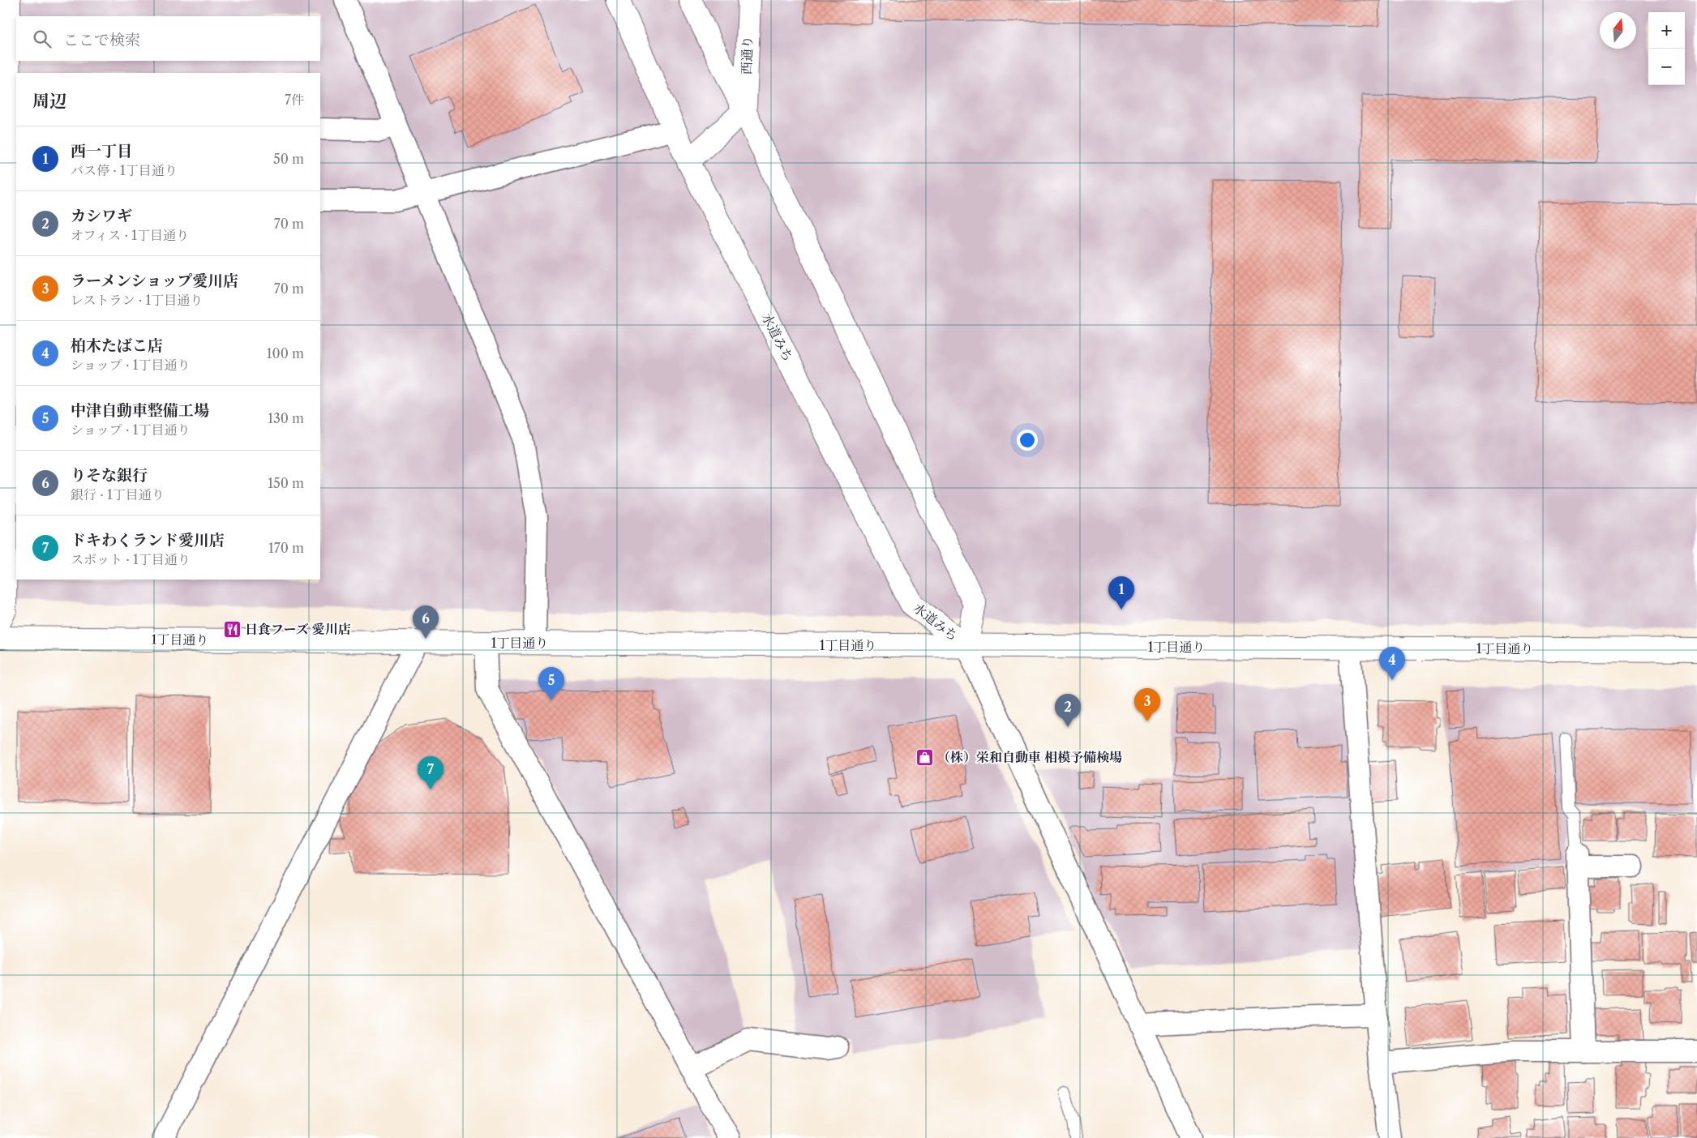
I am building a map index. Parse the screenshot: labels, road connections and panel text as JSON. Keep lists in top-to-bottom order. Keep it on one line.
{"streets":{"street":["西通り","水道みち","1丁目通り"]},"crossings":[["西通り","水道みち"],["水道みち","1丁目通り"]],"places":{"restaurant":["日食フーズ 愛川店"],"shop":["（株）栄和自動車 相模予備検場"]},"north":"top","page":{"map_buttons":["+","−"],"search":"ここで検索","heading":["周辺","7件"],"list":[{"mark":"1","name":"西一丁目","note":"バス停 · 1丁目通り","value":"50 m"},{"mark":"2","name":"カシワギ","note":"オフィス · 1丁目通り","value":"70 m"},{"mark":"3","name":"ラーメンショップ愛川店","note":"レストラン · 1丁目通り","value":"70 m"},{"mark":"4","name":"柏木たばこ店","note":"ショップ · 1丁目通り","value":"100 m"},{"mark":"5","name":"中津自動車整備工場","note":"ショップ · 1丁目通り","value":"130 m"},{"mark":"6","name":"りそな銀行","note":"銀行 · 1丁目通り","value":"150 m"},{"mark":"7","name":"ドキわくランド愛川店","note":"スポット · 1丁目通り","value":"170 m"}],"pins":["1","6","4","5","3","2","7"]}}
